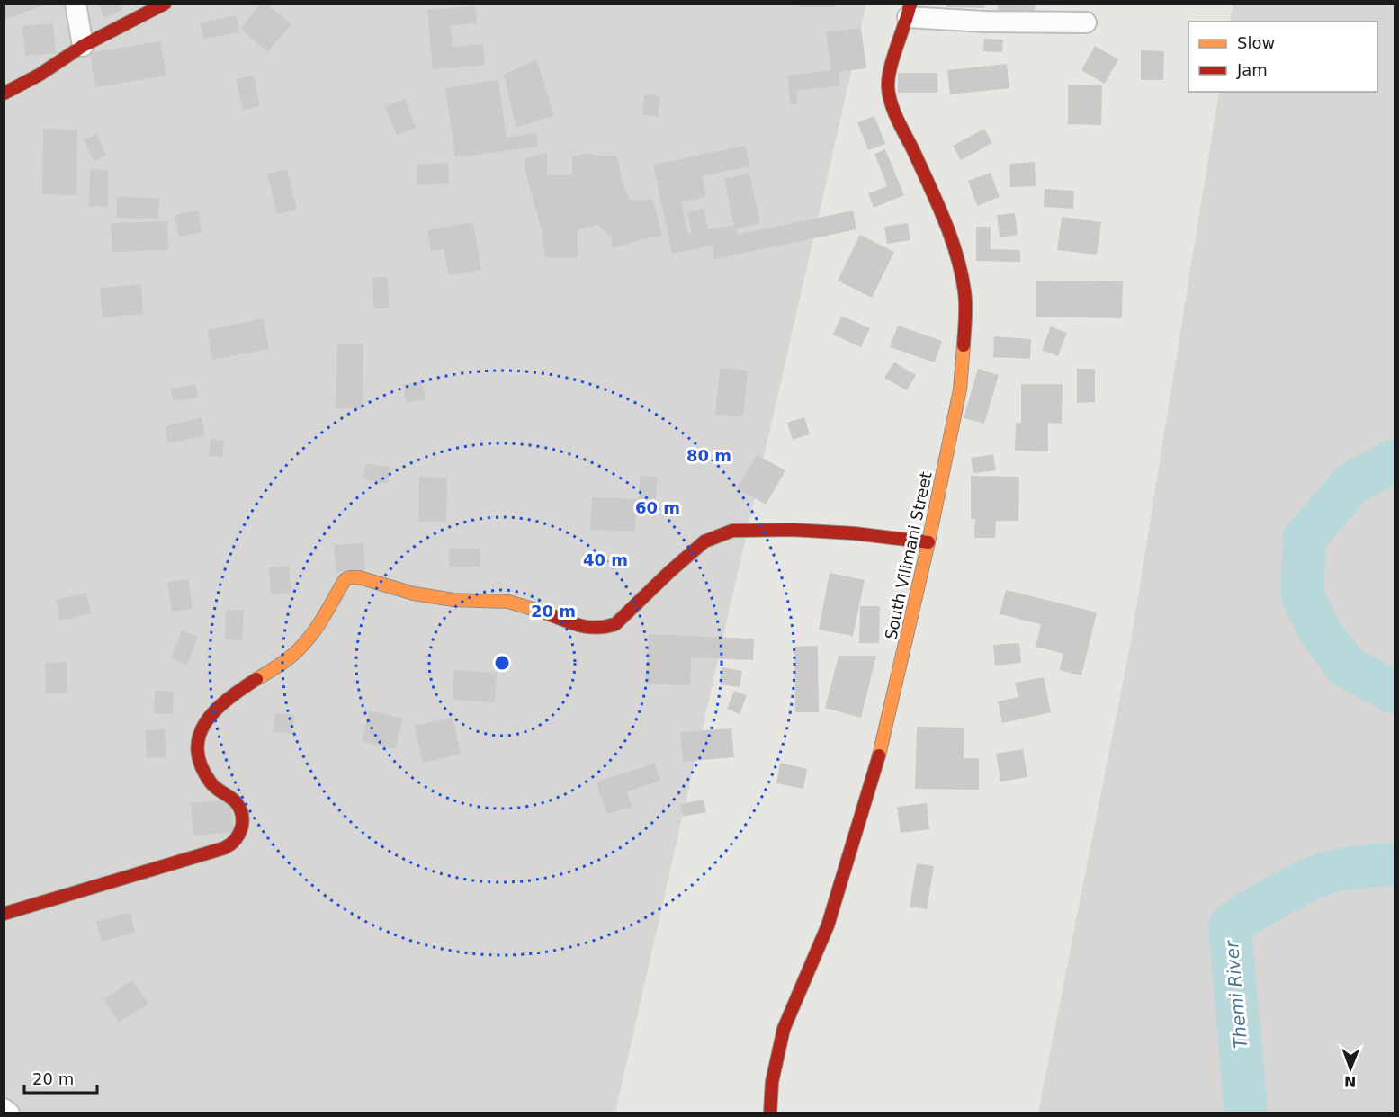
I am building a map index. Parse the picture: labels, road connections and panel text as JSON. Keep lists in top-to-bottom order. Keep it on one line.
{"streets":{"street":["South Vilimani Street"]},"water":["Themi River"],"legend":["Slow","Jam"],"scale_bar":"20 m","north":"bottom","rings":["80 m","60 m","40 m","20 m"]}
